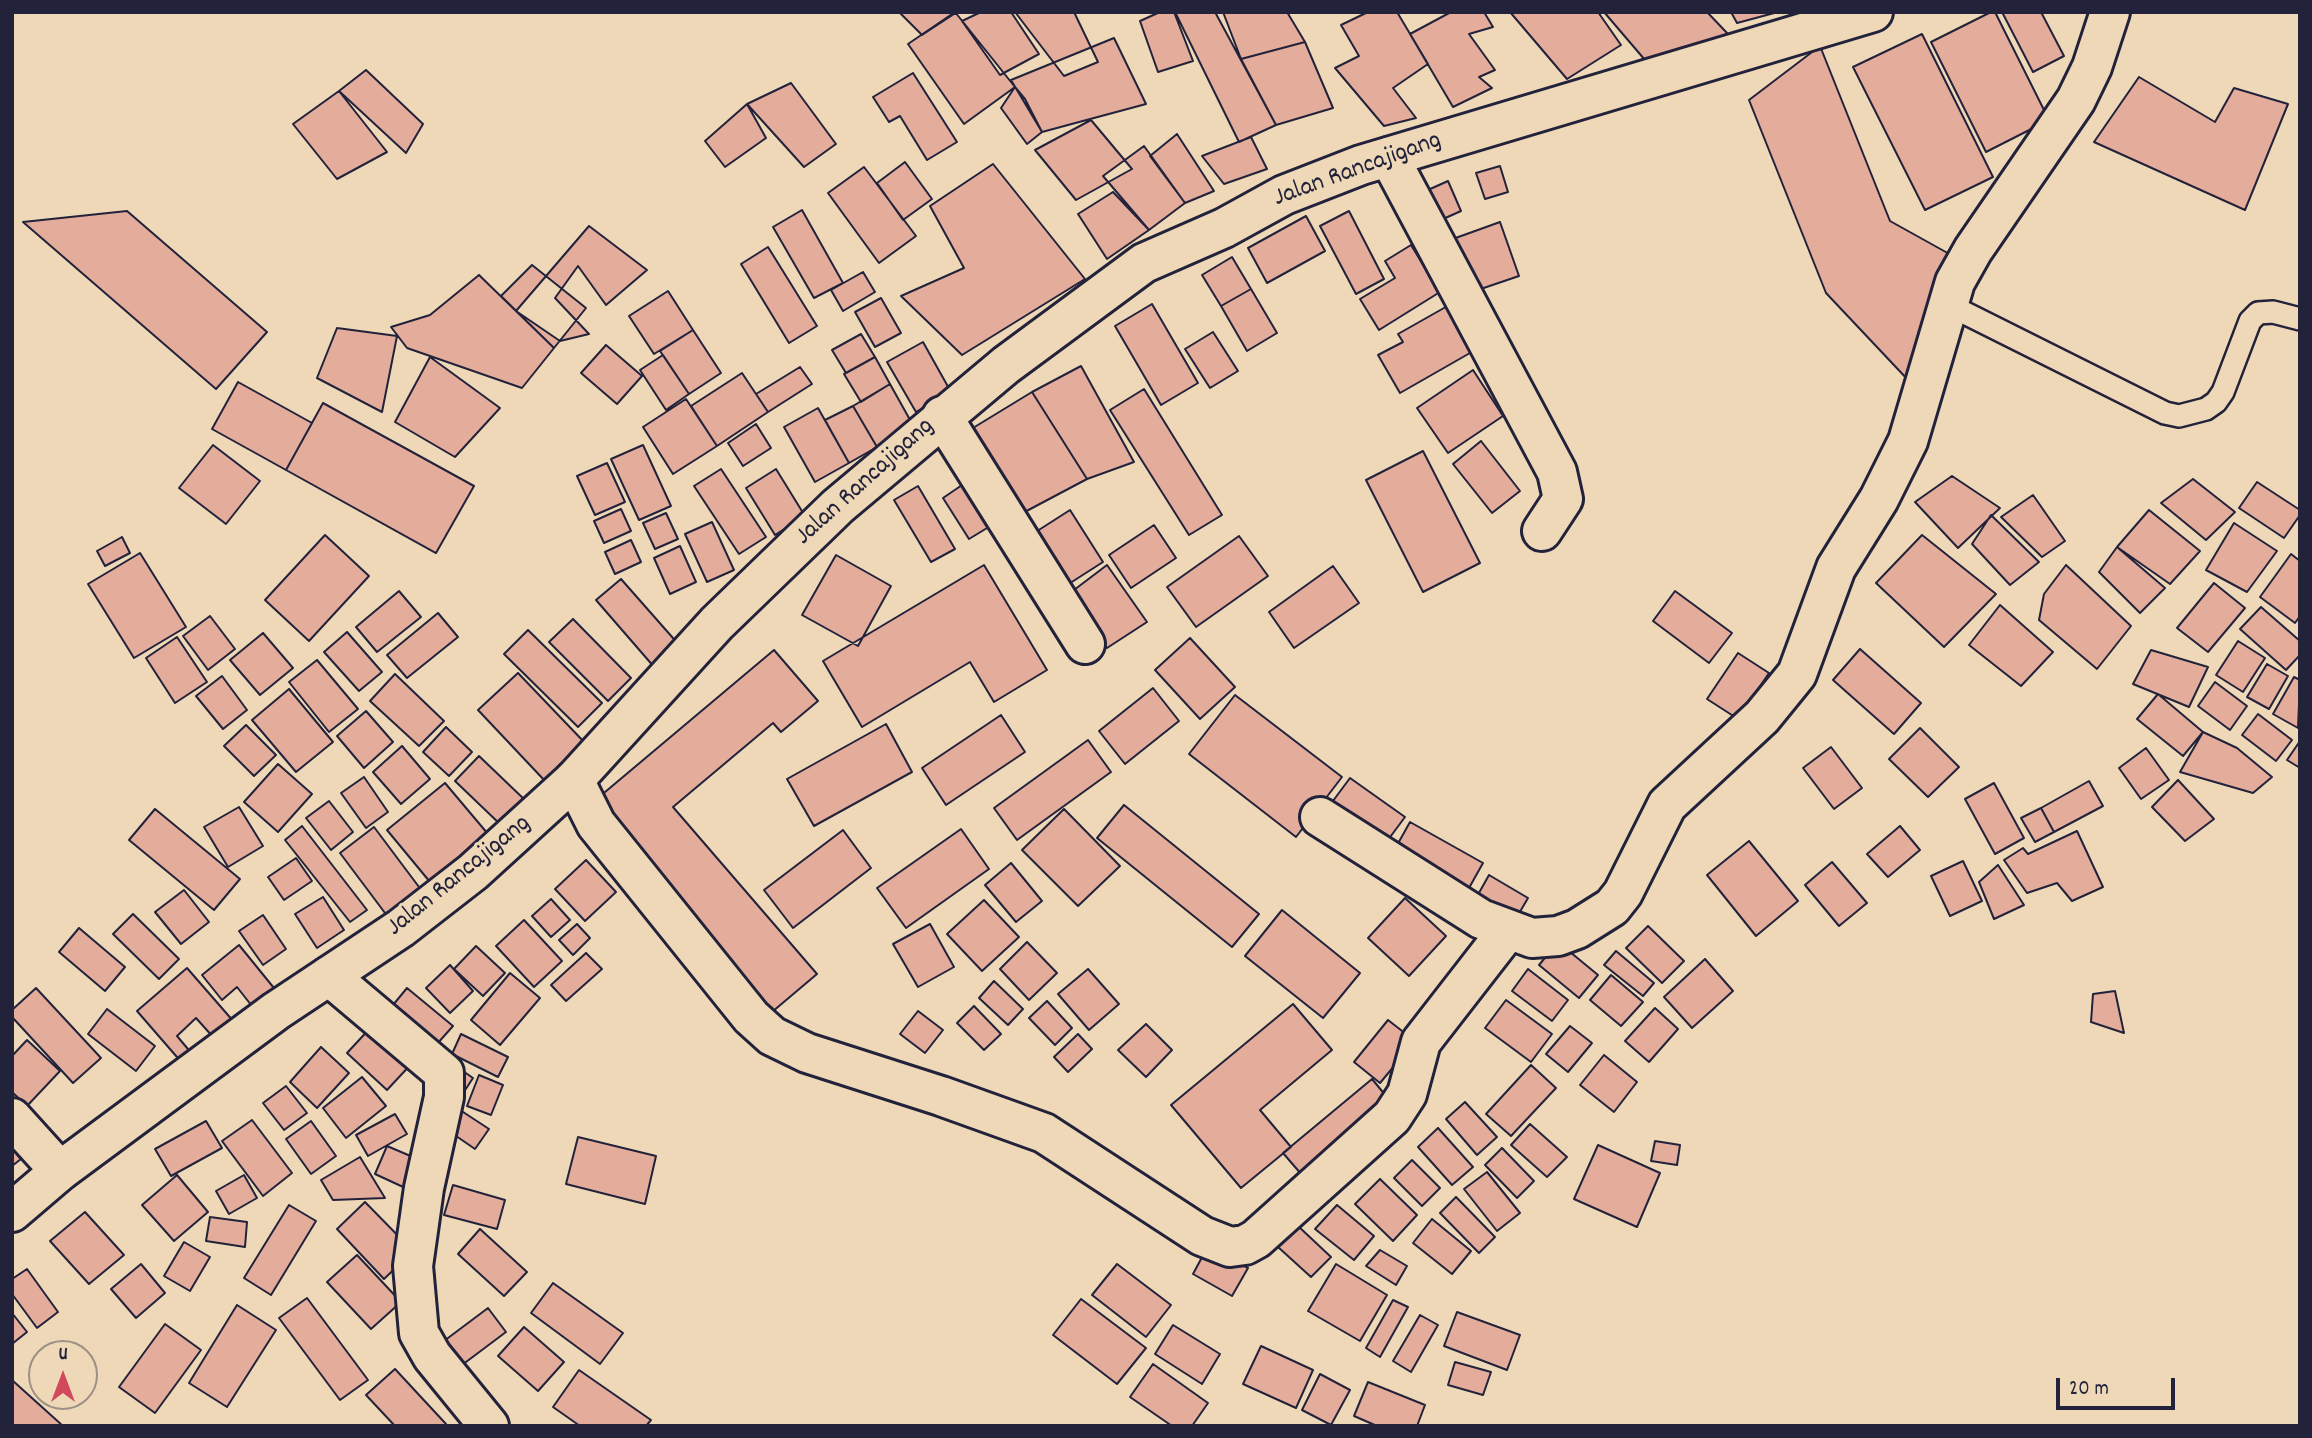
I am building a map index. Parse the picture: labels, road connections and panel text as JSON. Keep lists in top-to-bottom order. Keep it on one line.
{"streets":{"street":["Jalan Rancajigang"]},"scale_bar":"20 m","north":"top"}
